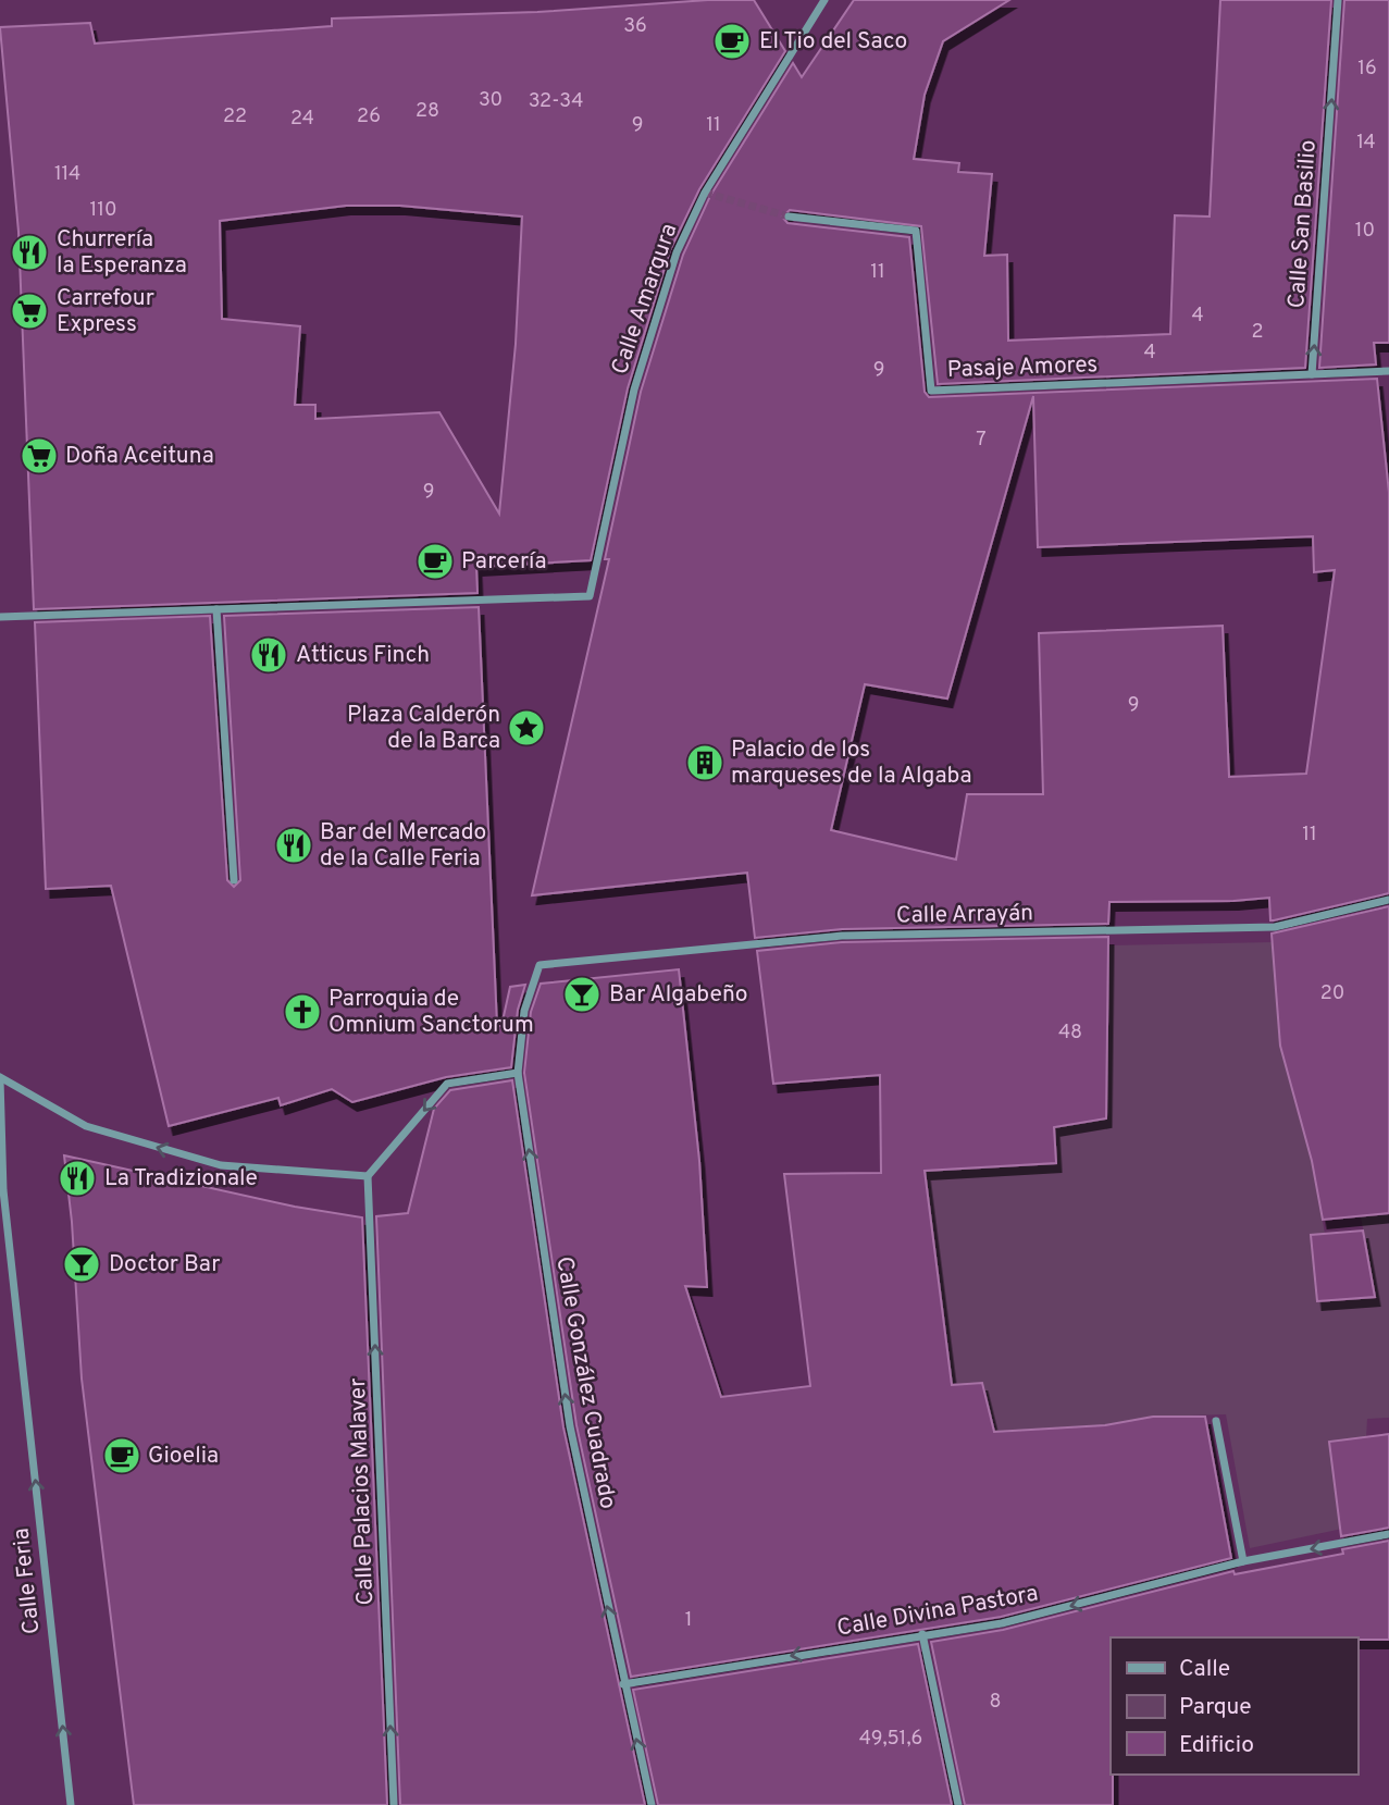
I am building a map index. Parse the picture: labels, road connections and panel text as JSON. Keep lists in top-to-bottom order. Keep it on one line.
{"streets":{"street":["Calle San Basilio","Calle Amargura","Pasaje Amores","Calle Arrayán","Calle González Cuadrado","Calle Palacios Malaver","Calle Feria","Calle Divina Pastora"]},"crossings":[["Calle San Basilio","Pasaje Amores"],["Calle Arrayán","Calle González Cuadrado"],["Calle González Cuadrado","Calle Divina Pastora"]],"one_way":["Calle San Basilio","Calle González Cuadrado","Calle Palacios Malaver","Calle Feria","Calle Divina Pastora"],"places":{"cafe":["El Tio del Saco","Parcería","Gioelia"],"restaurant":["Churrería la Esperanza","Atticus Finch","Bar del Mercado de la Calle Feria","La Tradizionale"],"supermarket":["Carrefour Express","Doña Aceituna"],"place":["Plaza Calderón de la Barca"],"building":["Palacio de los marqueses de la Algaba"],"bar":["Bar Algabeño","Doctor Bar"],"church":["Parroquia de Omnium Sanctorum"]},"house_numbers":["36","16","30","32-34","28","22","26","24","9","11","14","114","110","10","11","4","2","4","9","7","9","9","11","20","48","1","8","49,51,6"],"legend":["Calle","Parque","Edificio"]}
